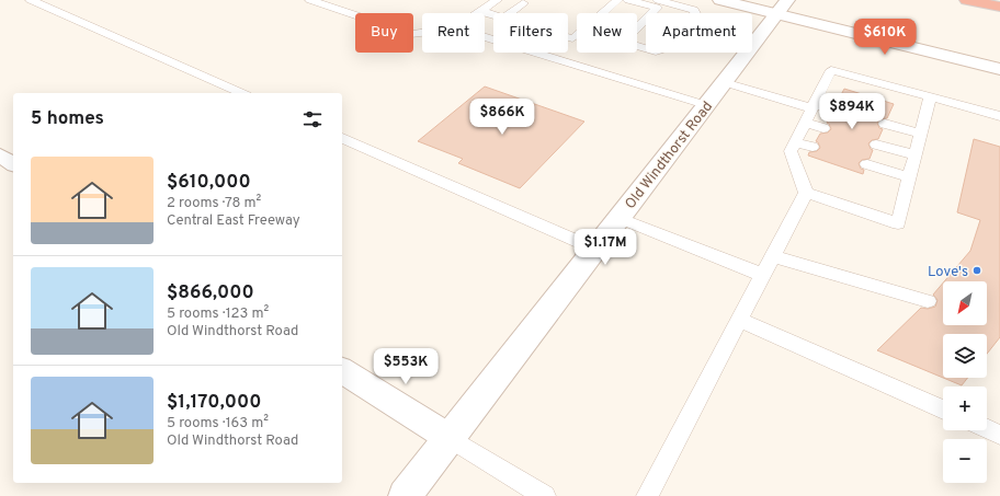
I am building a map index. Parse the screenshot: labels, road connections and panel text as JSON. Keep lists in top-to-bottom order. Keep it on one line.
{"streets":{"street":["Old Windthorst Road"]},"places":["Love's"],"north":"bottom left","page":{"chip":["Buy","Rent","Filters","New","Apartment"],"price":["$610K","$894K","$866K","$1.17M","$553K"],"heading":"5 homes","list":[{"name":"$610,000","note":"2 rooms · 78 m² · Central East Freeway"},{"name":"$866,000","note":"5 rooms · 123 m² · Old Windthorst Road"},{"name":"$1,170,000","note":"5 rooms · 163 m² · Old Windthorst Road"}],"map_buttons":["+","−"]}}
